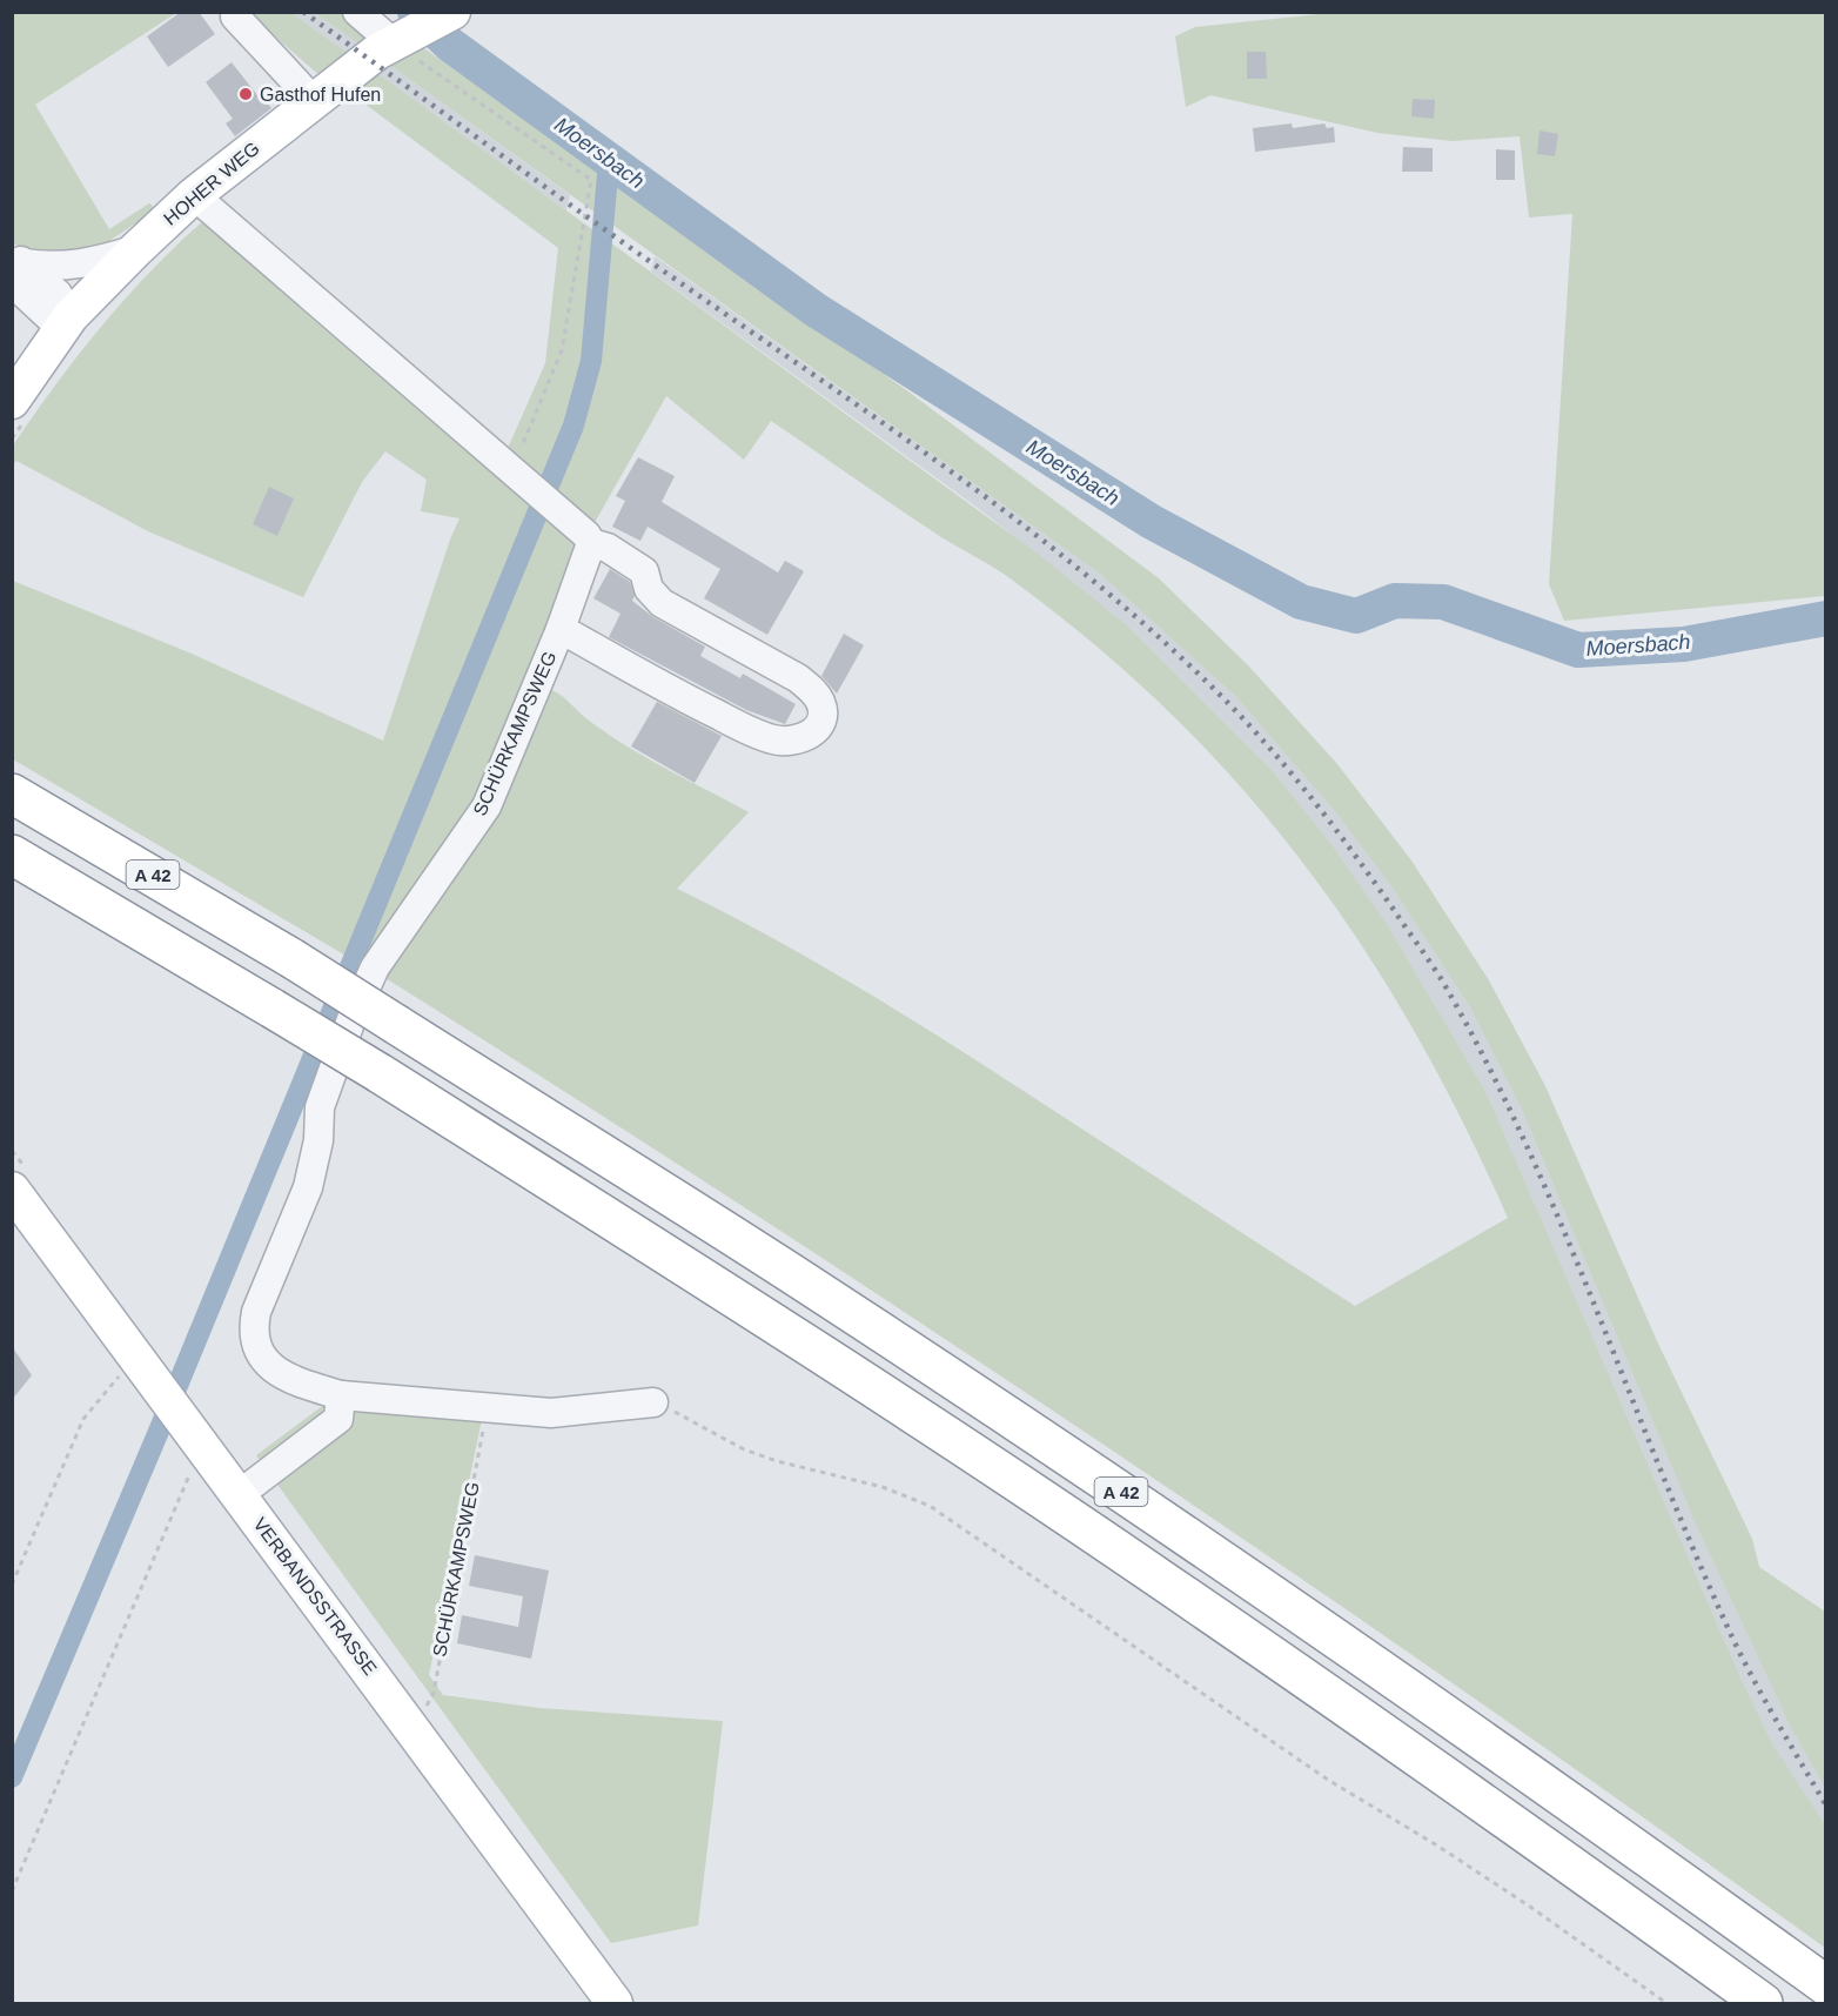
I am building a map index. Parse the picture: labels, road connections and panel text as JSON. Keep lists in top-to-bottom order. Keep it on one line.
{"streets":{"highway":["A 42"],"main road":["HOHER WEG","VERBANDSSTRASSE"],"street":["SCHÜRKAMPSWEG"]},"crossings":[["SCHÜRKAMPSWEG","VERBANDSSTRASSE"]],"water":["Moersbach"],"places":["Gasthof Hufen"]}
